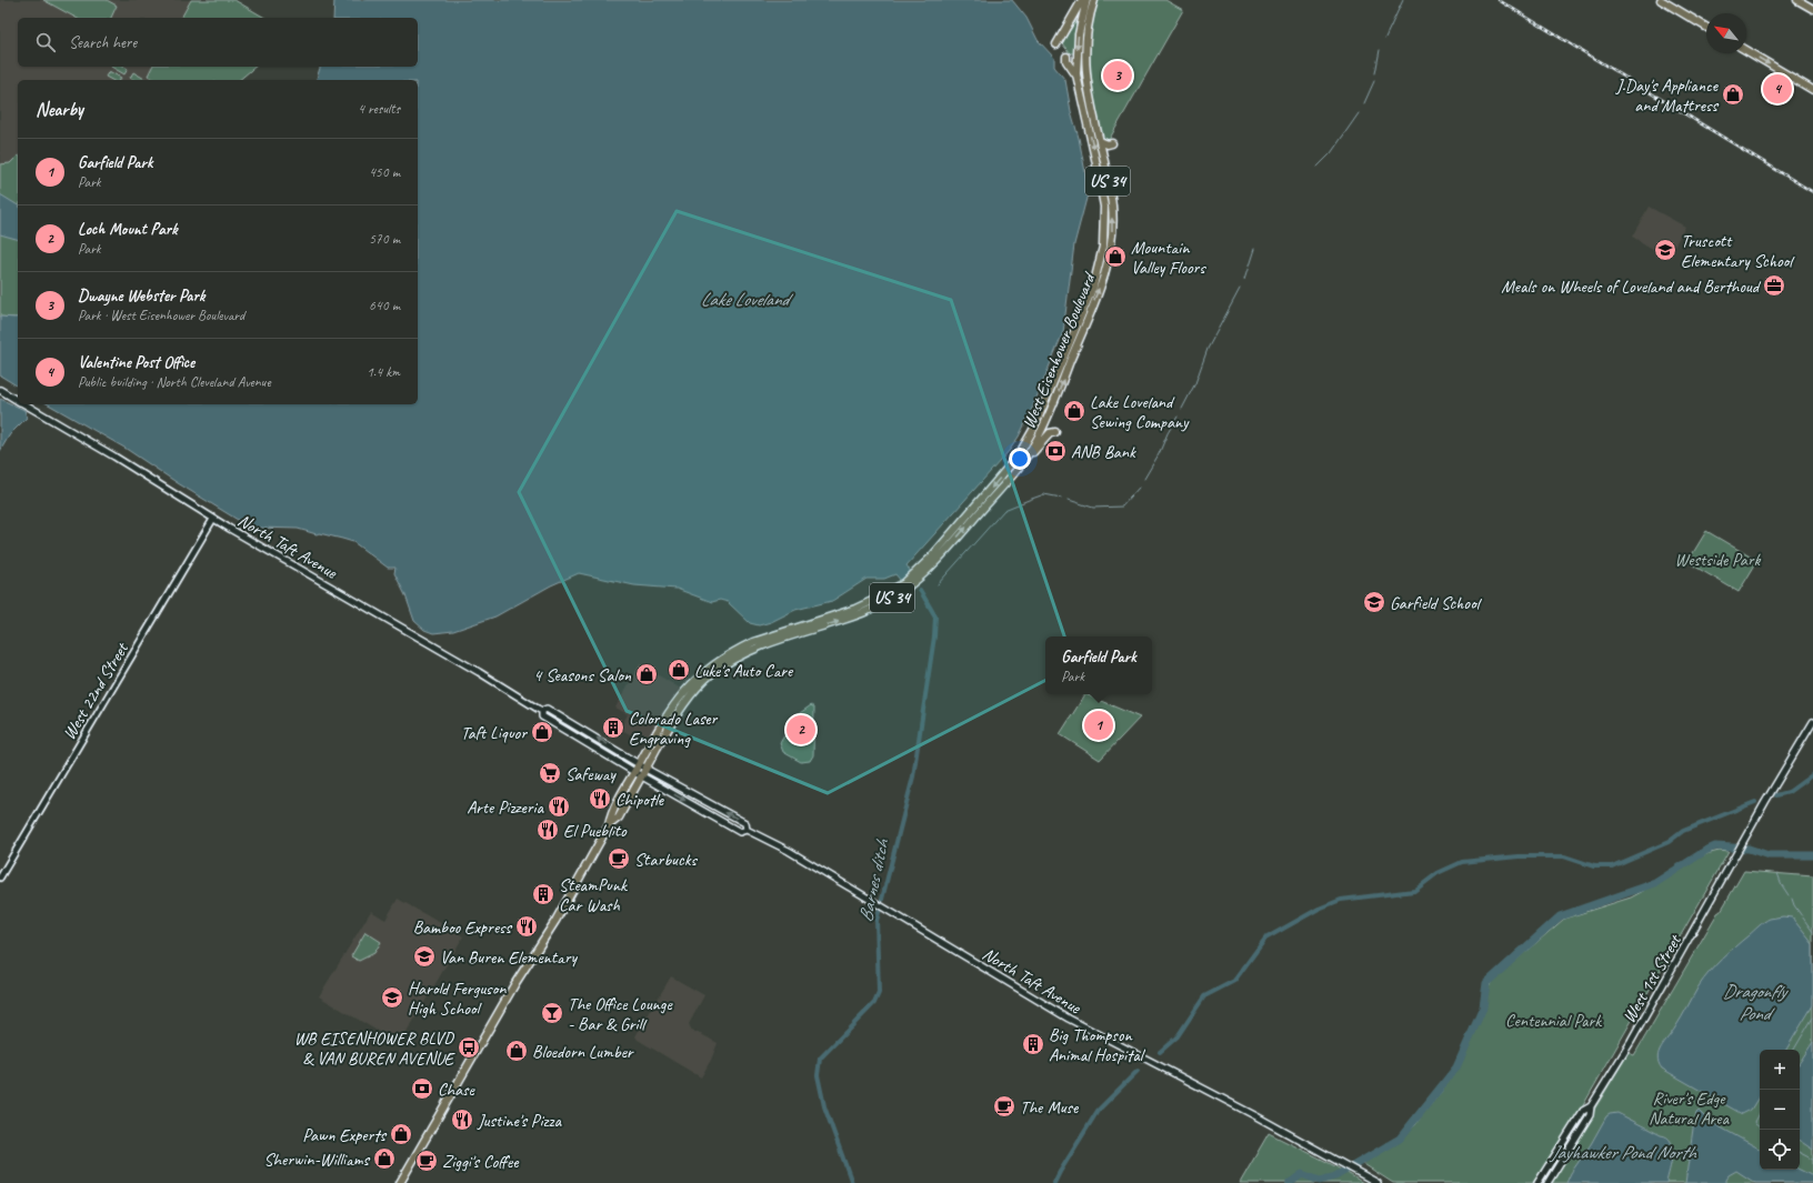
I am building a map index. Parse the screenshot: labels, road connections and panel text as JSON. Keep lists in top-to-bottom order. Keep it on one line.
{"streets":{"highway":["US 34","West Eisenhower Boulevard"],"main road":["North Taft Avenue","West 1st Street"],"street":["West 22nd Street"]},"crossings":[["West Eisenhower Boulevard","North Taft Avenue"],["North Taft Avenue","West 22nd Street"]],"water":["Lake Loveland","Barnes ditch","Dragonfly Pond","Jayhawker Pond North"],"parks":["Westside Park","Centennial Park","River's Edge Natural Area"],"places":{"shop":["J.Day's Appliance and Mattress","Mountain Valley Floors","Lake Loveland Sewing Company","Luke's Auto Care","4 Seasons Salon","Taft Liquor","Bloedorn Lumber","Pawn Experts","Sherwin-Williams"],"school or university":["Truscott Elementary School","Garfield School","Van Buren Elementary","Harold Ferguson High School"],"office":["Meals on Wheels of Loveland and Berthoud"],"bank":["ANB Bank","Chase"],"building":["Colorado Laser Engraving","SteamPunk Car Wash","Big Thompson Animal Hospital"],"supermarket":["Safeway"],"restaurant":["Chipotle","Arte Pizzeria","El Pueblito","Bamboo Express","Justine's Pizza"],"cafe":["Starbucks","The Muse","Ziggi's Coffee"],"bar":["The Office Lounge - Bar & Grill"],"bus stop":["WB EISENHOWER BLVD & VAN BUREN AVENUE"]},"north":"top left","page":{"search":"Search here","pins":["3","4","1","2"],"heading":["Nearby","4 results"],"list":[{"mark":"1","name":"Garfield Park","note":"Park","value":"450 m"},{"mark":"2","name":"Loch Mount Park","note":"Park","value":"570 m"},{"mark":"3","name":"Dwayne Webster Park","note":"Park · West Eisenhower Boulevard","value":"640 m"},{"mark":"4","name":"Valentine Post Office","note":"Public building · North Cleveland Avenue","value":"1.4 km"}],"popup":["Garfield Park","Park"],"map_buttons":["+","−"]}}
